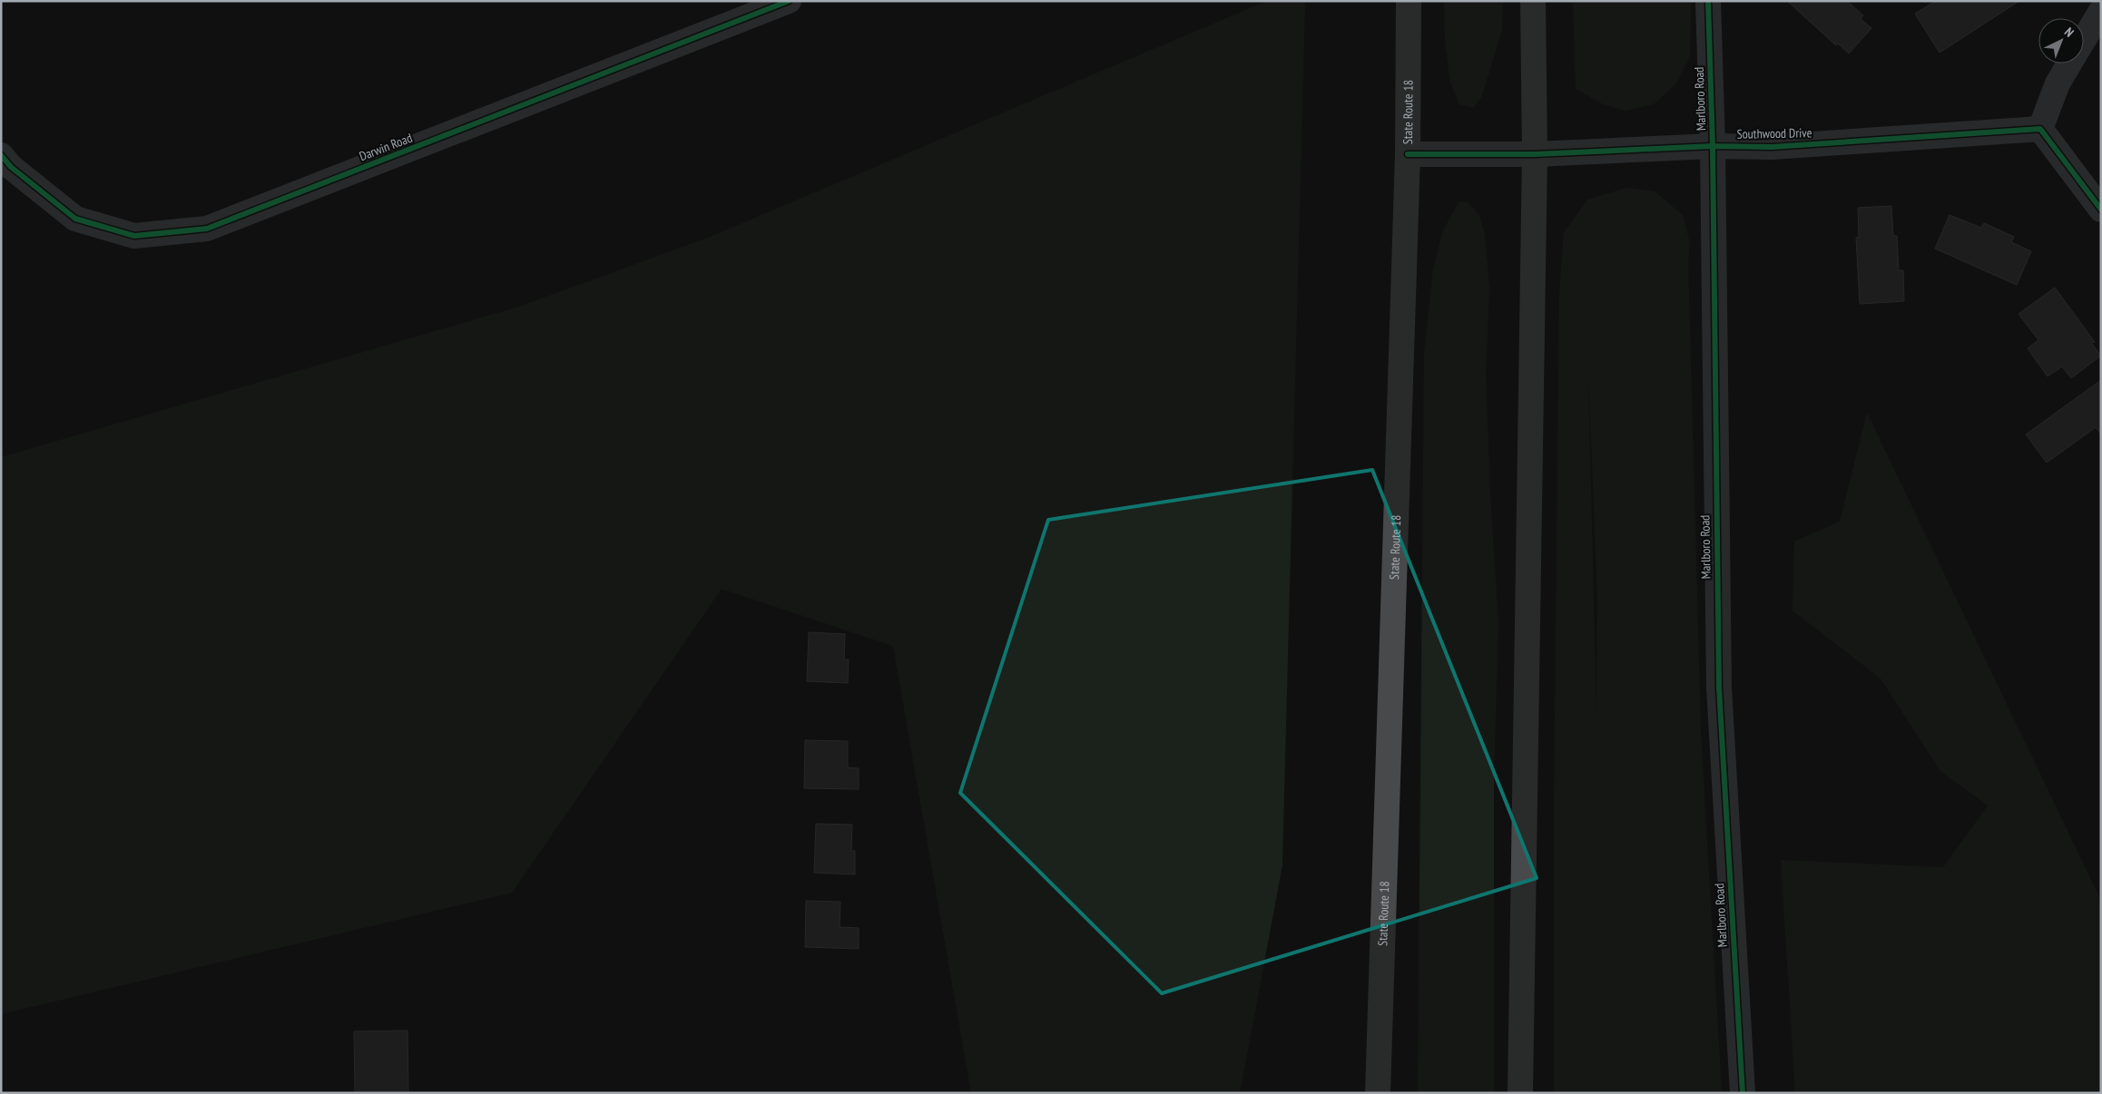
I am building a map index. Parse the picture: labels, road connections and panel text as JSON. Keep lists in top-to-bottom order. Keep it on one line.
{"streets":{"highway":["State Route 18"],"street":["Marlboro Road","Southwood Drive","Darwin Road"]},"crossings":[["Marlboro Road","Southwood Drive"],["State Route 18","Southwood Drive"]],"north":"top right"}
